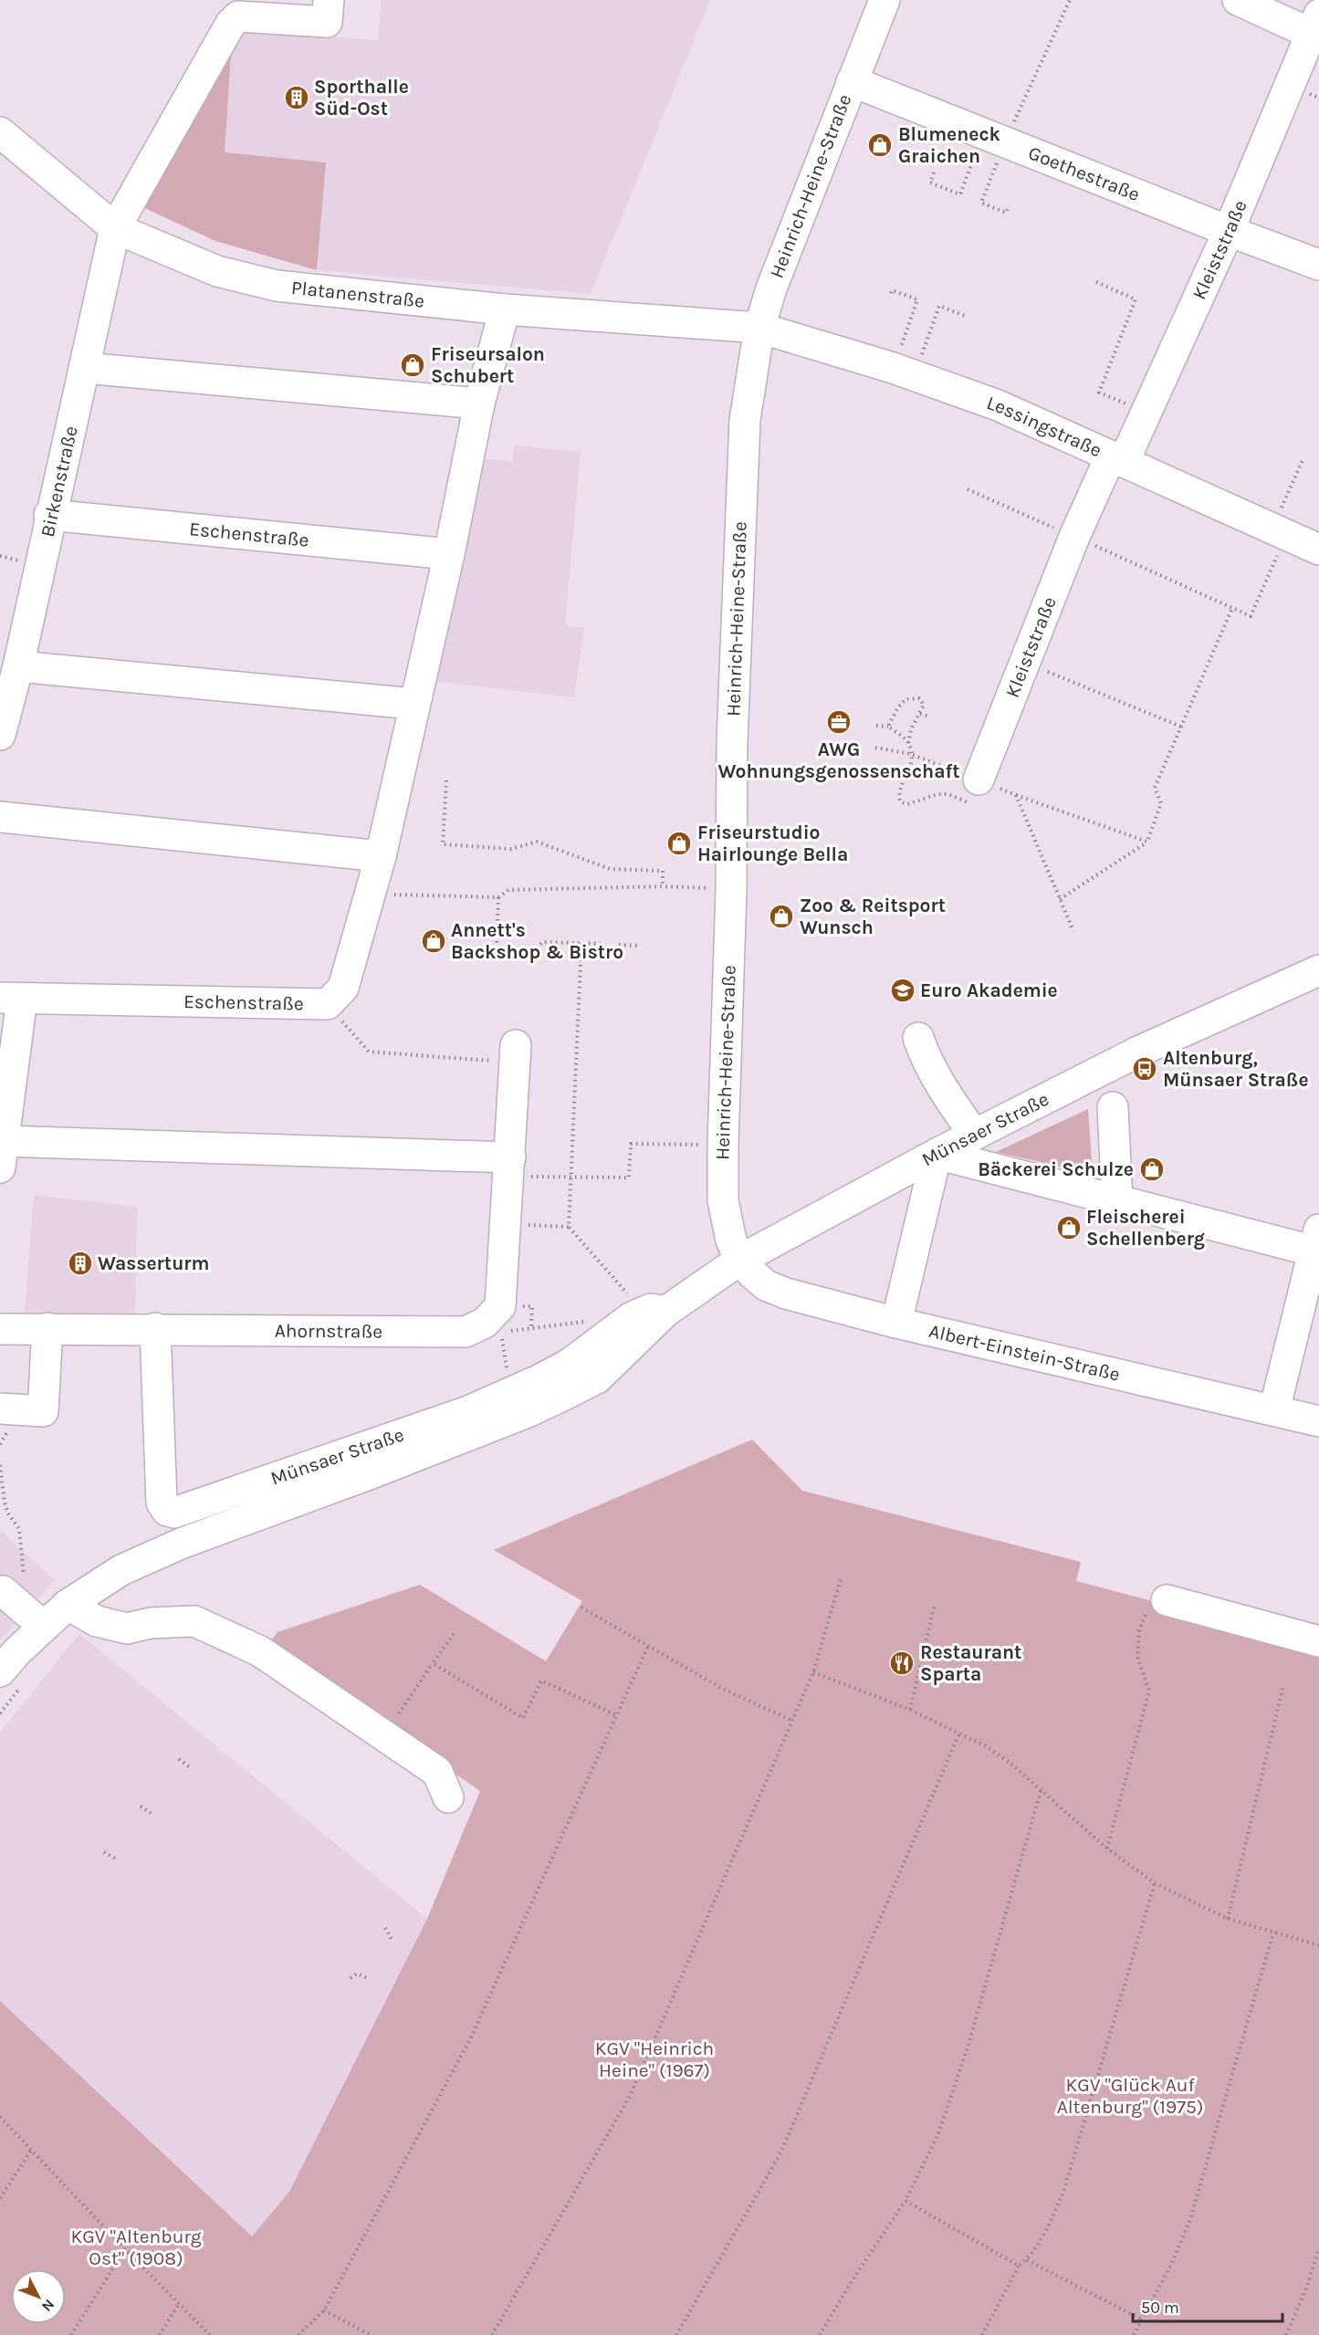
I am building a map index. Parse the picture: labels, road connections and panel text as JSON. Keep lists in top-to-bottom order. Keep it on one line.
{"streets":{"street":["Goethestraße","Heinrich-Heine-Straße","Kleiststraße","Platanenstraße","Lessingstraße","Birkenstraße","Eschenstraße","Münsaer Straße","Ahornstraße","Albert-Einstein-Straße"]},"crossings":[["Goethestraße","Heinrich-Heine-Straße"],["Goethestraße","Kleiststraße"],["Heinrich-Heine-Straße","Platanenstraße"],["Heinrich-Heine-Straße","Lessingstraße"],["Heinrich-Heine-Straße","Münsaer Straße"],["Heinrich-Heine-Straße","Albert-Einstein-Straße"],["Kleiststraße","Lessingstraße"],["Platanenstraße","Lessingstraße"],["Platanenstraße","Birkenstraße"],["Platanenstraße","Eschenstraße"],["Birkenstraße","Eschenstraße"],["Münsaer Straße","Ahornstraße"],["Münsaer Straße","Albert-Einstein-Straße"]],"parks":["KGV \"Heinrich Heine\" (1967)","KGV \"Glück Auf Altenburg\" (1975)","KGV \"Altenburg Ost\" (1908)"],"places":{"building":["Sporthalle Süd-Ost","Wasserturm"],"shop":["Blumeneck Graichen","Friseursalon Schubert","Friseurstudio Hairlounge Bella","Zoo & Reitsport Wunsch","Annett's Backshop & Bistro","Bäckerei Schulze","Fleischerei Schellenberg"],"office":["AWG Wohnungsgenossenschaft"],"school or university":["Euro Akademie"],"bus stop":["Altenburg, Münsaer Straße"],"restaurant":["Restaurant Sparta"]},"scale_bar":"50 m","north":"bottom right"}
